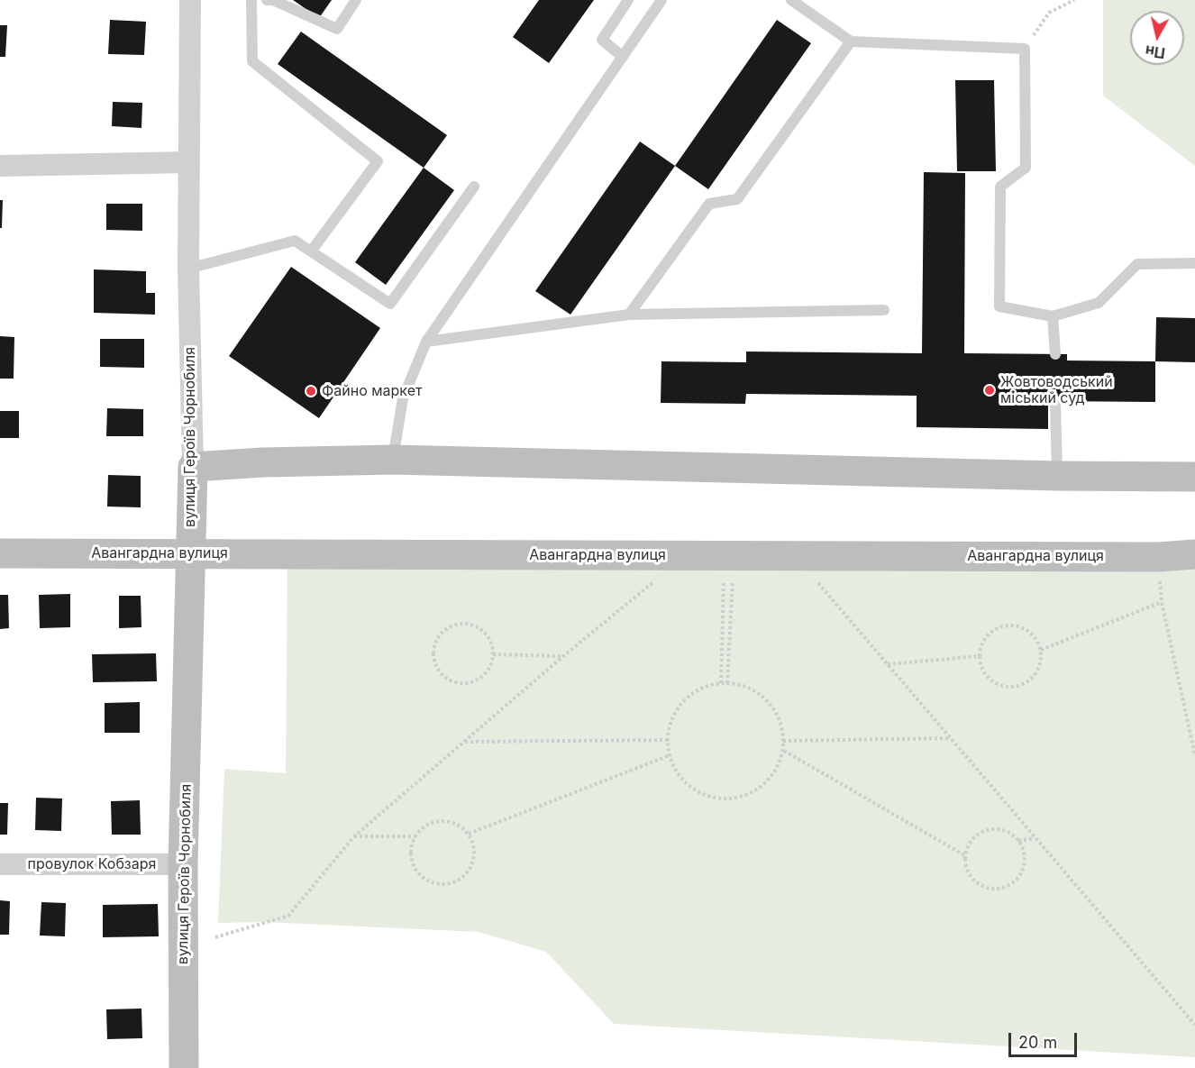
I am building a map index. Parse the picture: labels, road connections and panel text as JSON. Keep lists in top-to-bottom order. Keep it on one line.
{"streets":{"street":["вулиця Героїв Чорнобиля","Авангардна вулиця","провулок Кобзаря"]},"crossings":[["вулиця Героїв Чорнобиля","Авангардна вулиця"],["вулиця Героїв Чорнобиля","провулок Кобзаря"]],"places":["Жовтоводський міський суд","Файно маркет"],"scale_bar":"20 m","north":"bottom"}
